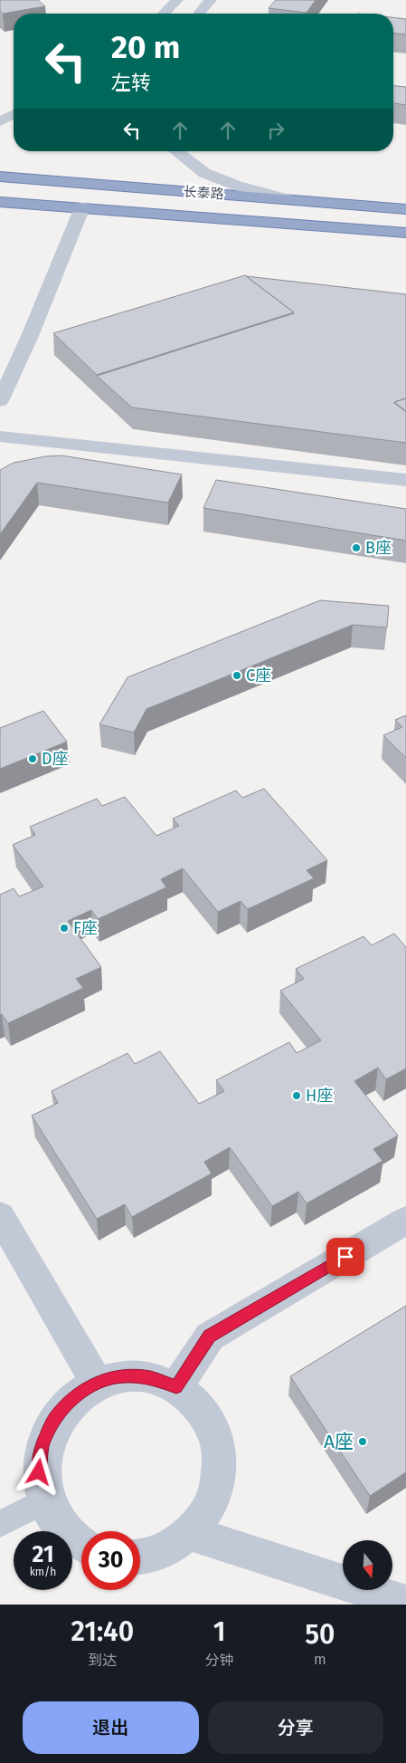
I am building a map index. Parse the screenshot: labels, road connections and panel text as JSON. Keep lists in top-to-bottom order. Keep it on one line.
{"streets":{"highway":["长泰路"]},"places":["B座","C座","D座","F座","H座","A座"],"north":"bottom","page":{"turn":["20 m","左转"],"speed":"21 km/h","limit":"30","eta":["21:40","到达","1","分钟","50","m"],"buttons":["退出","分享"]}}
